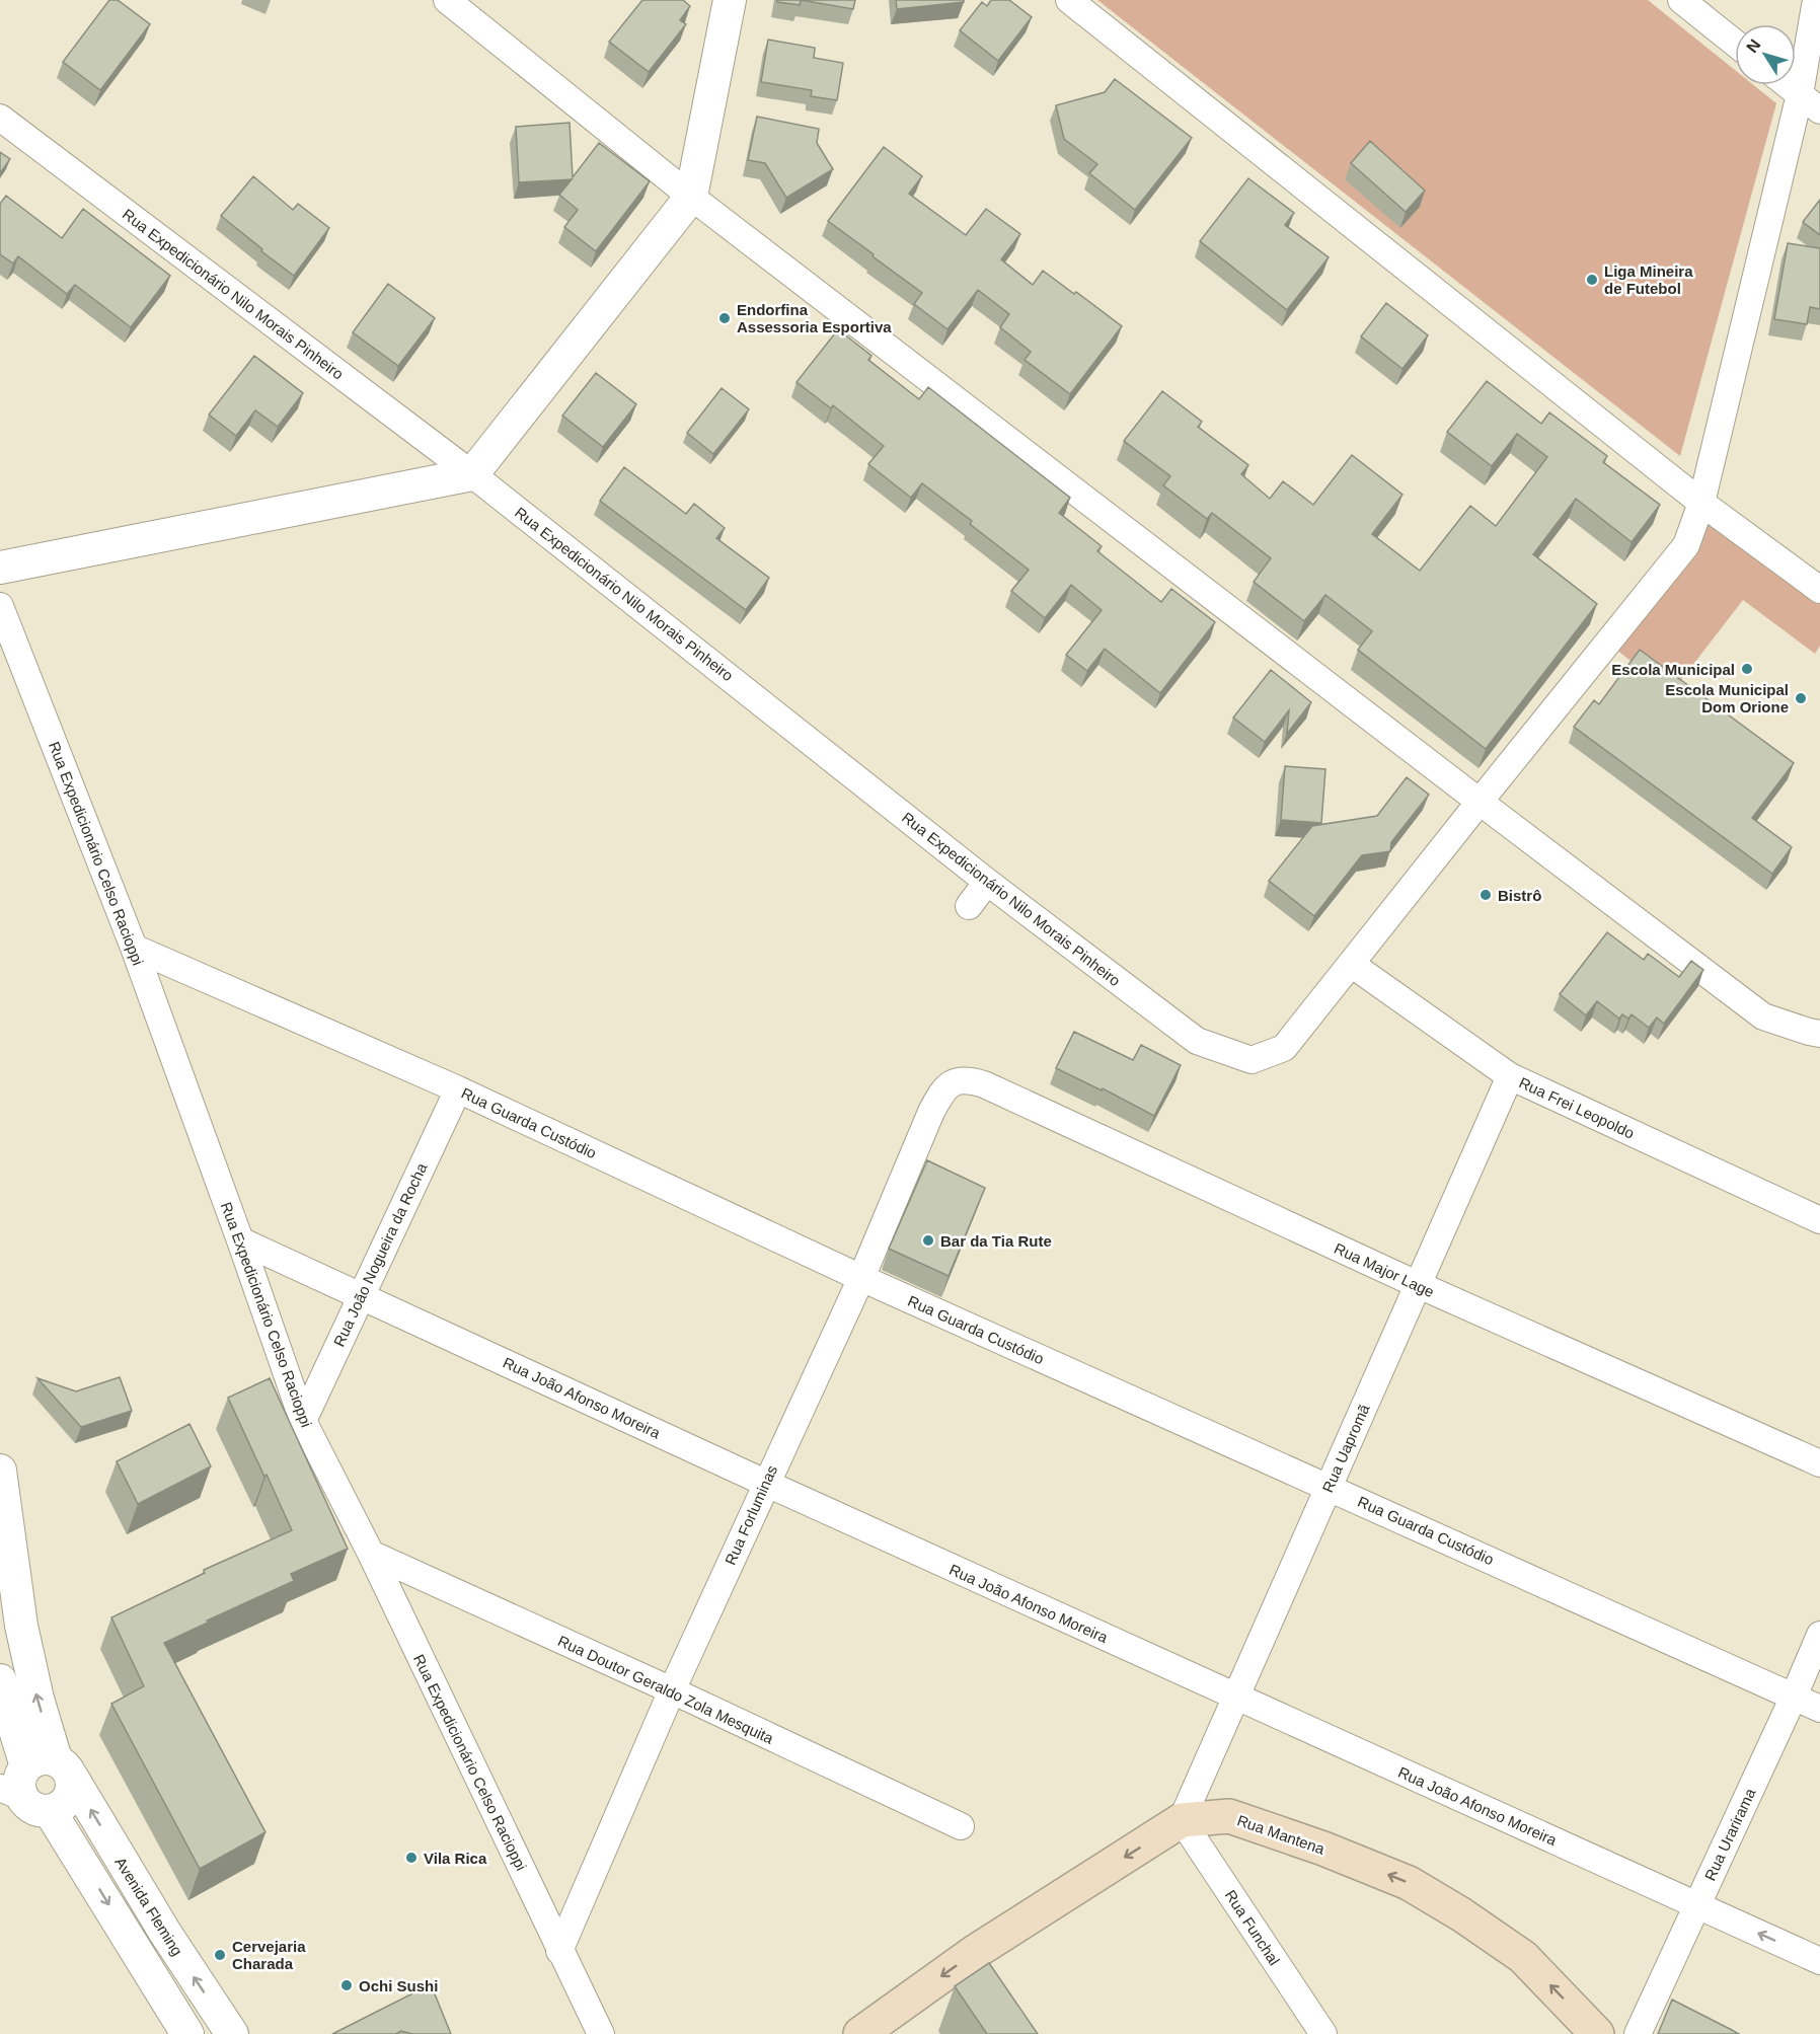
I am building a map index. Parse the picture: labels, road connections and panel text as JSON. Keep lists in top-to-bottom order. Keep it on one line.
{"streets":{"main road":["Rua Mantena"],"street":["Rua Expedicionário Nilo Morais Pinheiro","Rua Expedicionário Celso Racioppi","Rua Frei Leopoldo","Rua Guarda Custódio","Rua João Nogueira da Rocha","Rua Major Lage","Rua João Afonso Moreira","Rua Uapromã","Rua Forluminas","Rua Doutor Geraldo Zola Mesquita","Rua Urarirama","Avenida Fleming","Rua Funchal"]},"crossings":[["Rua Expedicionário Nilo Morais Pinheiro","Rua Frei Leopoldo"],["Rua Expedicionário Celso Racioppi","Rua Guarda Custódio"],["Rua Expedicionário Celso Racioppi","Rua João Nogueira da Rocha"],["Rua Expedicionário Celso Racioppi","Rua João Afonso Moreira"],["Rua Expedicionário Celso Racioppi","Rua Forluminas"],["Rua Expedicionário Celso Racioppi","Rua Doutor Geraldo Zola Mesquita"],["Rua Frei Leopoldo","Rua Uapromã"],["Rua Guarda Custódio","Rua João Nogueira da Rocha"],["Rua Guarda Custódio","Rua Uapromã"],["Rua Guarda Custódio","Rua Forluminas"],["Rua Guarda Custódio","Rua Urarirama"],["Rua João Nogueira da Rocha","Rua João Afonso Moreira"],["Rua Major Lage","Rua Uapromã"],["Rua Major Lage","Rua Forluminas"],["Rua João Afonso Moreira","Rua Uapromã"],["Rua João Afonso Moreira","Rua Forluminas"],["Rua João Afonso Moreira","Rua Urarirama"],["Rua Uapromã","Rua Mantena"],["Rua Uapromã","Rua Funchal"],["Rua Forluminas","Rua Doutor Geraldo Zola Mesquita"],["Rua Mantena","Rua Funchal"]],"one_way":["Rua Mantena"],"places":["Liga Mineira de Futebol","Endorfina Assessoria Esportiva","Escola Municipal","Escola Municipal Dom Orione","Bistrô","Bar da Tia Rute","Vila Rica","Cervejaria Charada","Ochi Sushi"],"north":"top left"}
